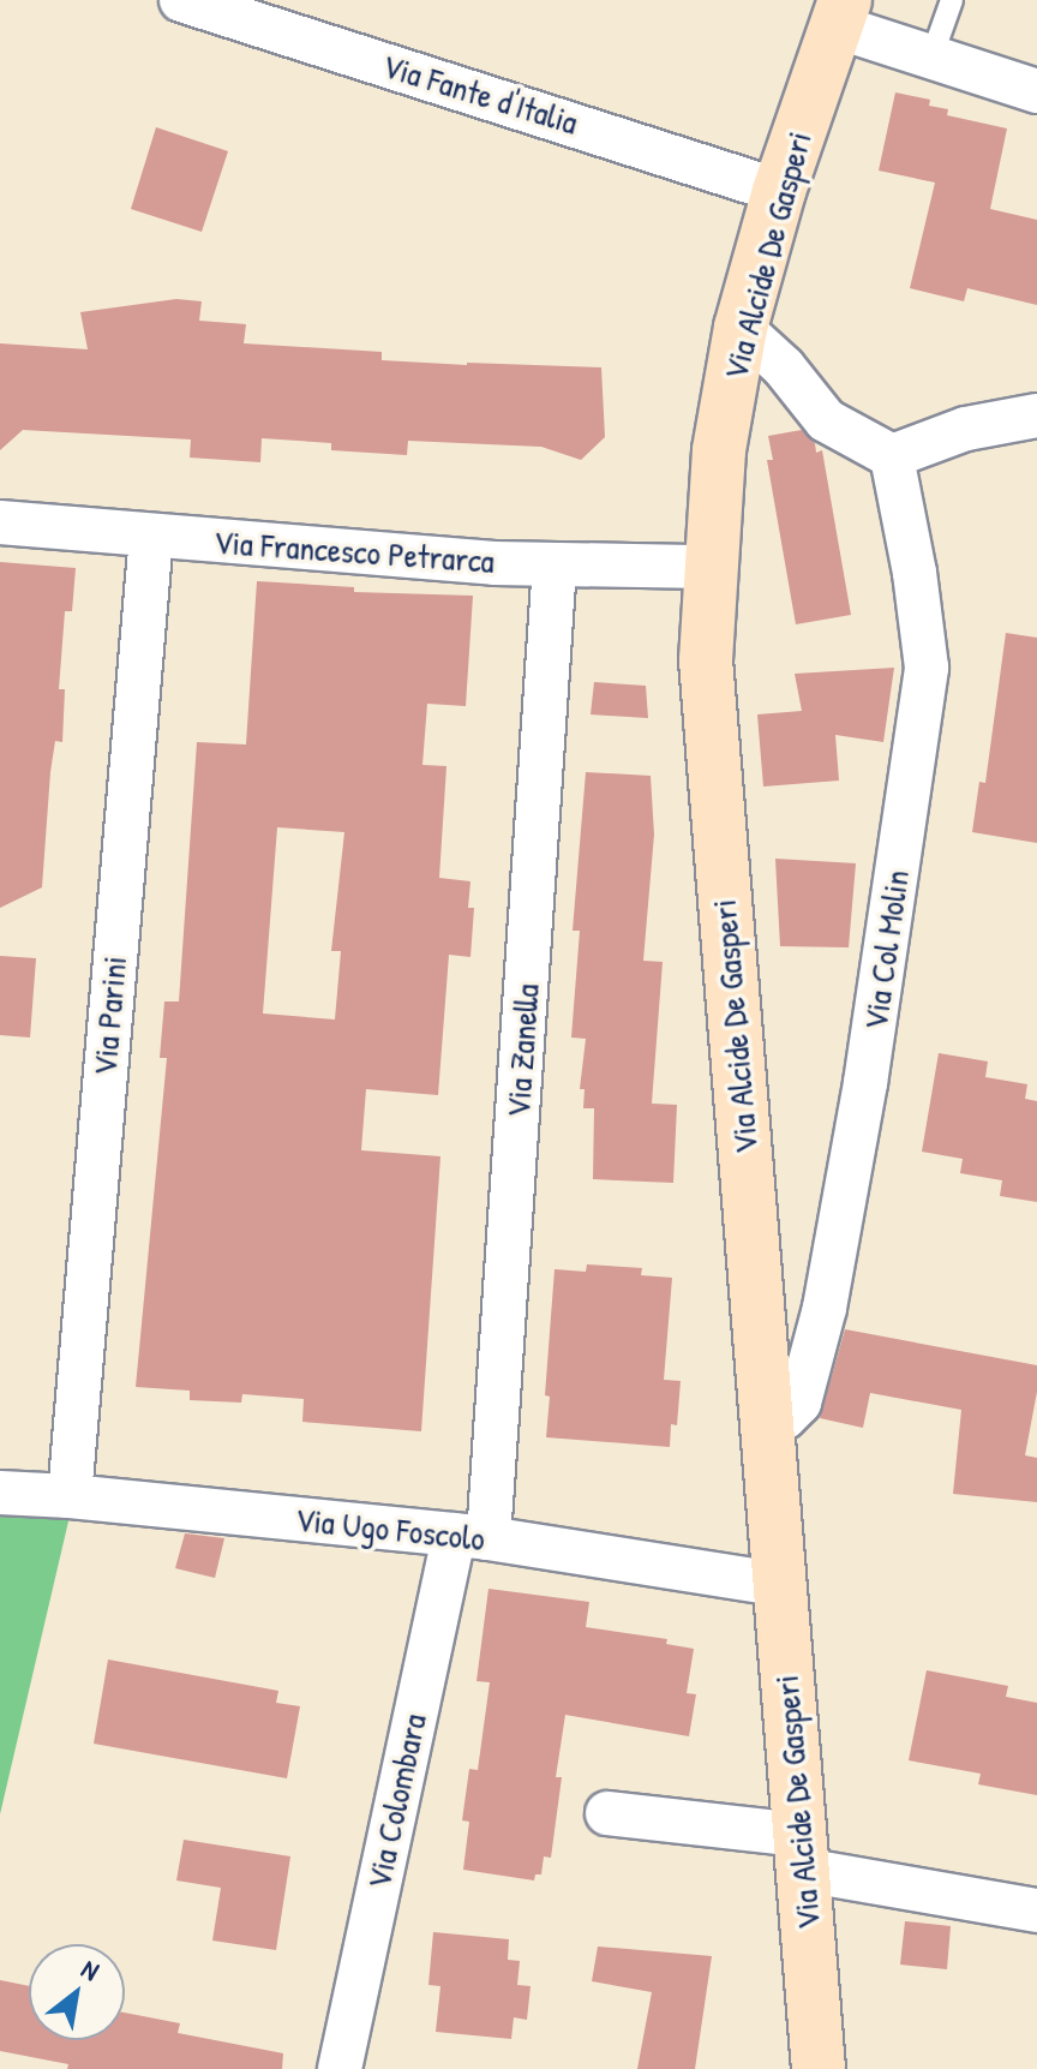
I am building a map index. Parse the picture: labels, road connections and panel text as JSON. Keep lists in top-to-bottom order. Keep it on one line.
{"streets":{"main road":["Via Alcide De Gasperi"],"street":["Via Fante d'Italia","Via Francesco Petrarca","Via Col Molin","Via Parini","Via Zanella","Via Ugo Foscolo","Via Colombara"]},"crossings":[["Via Fante d'Italia","Via Alcide De Gasperi"],["Via Alcide De Gasperi","Via Francesco Petrarca"],["Via Alcide De Gasperi","Via Col Molin"],["Via Alcide De Gasperi","Via Ugo Foscolo"],["Via Francesco Petrarca","Via Parini"],["Via Francesco Petrarca","Via Zanella"],["Via Parini","Via Ugo Foscolo"],["Via Zanella","Via Ugo Foscolo"],["Via Zanella","Via Colombara"],["Via Ugo Foscolo","Via Colombara"]],"north":"top right"}
